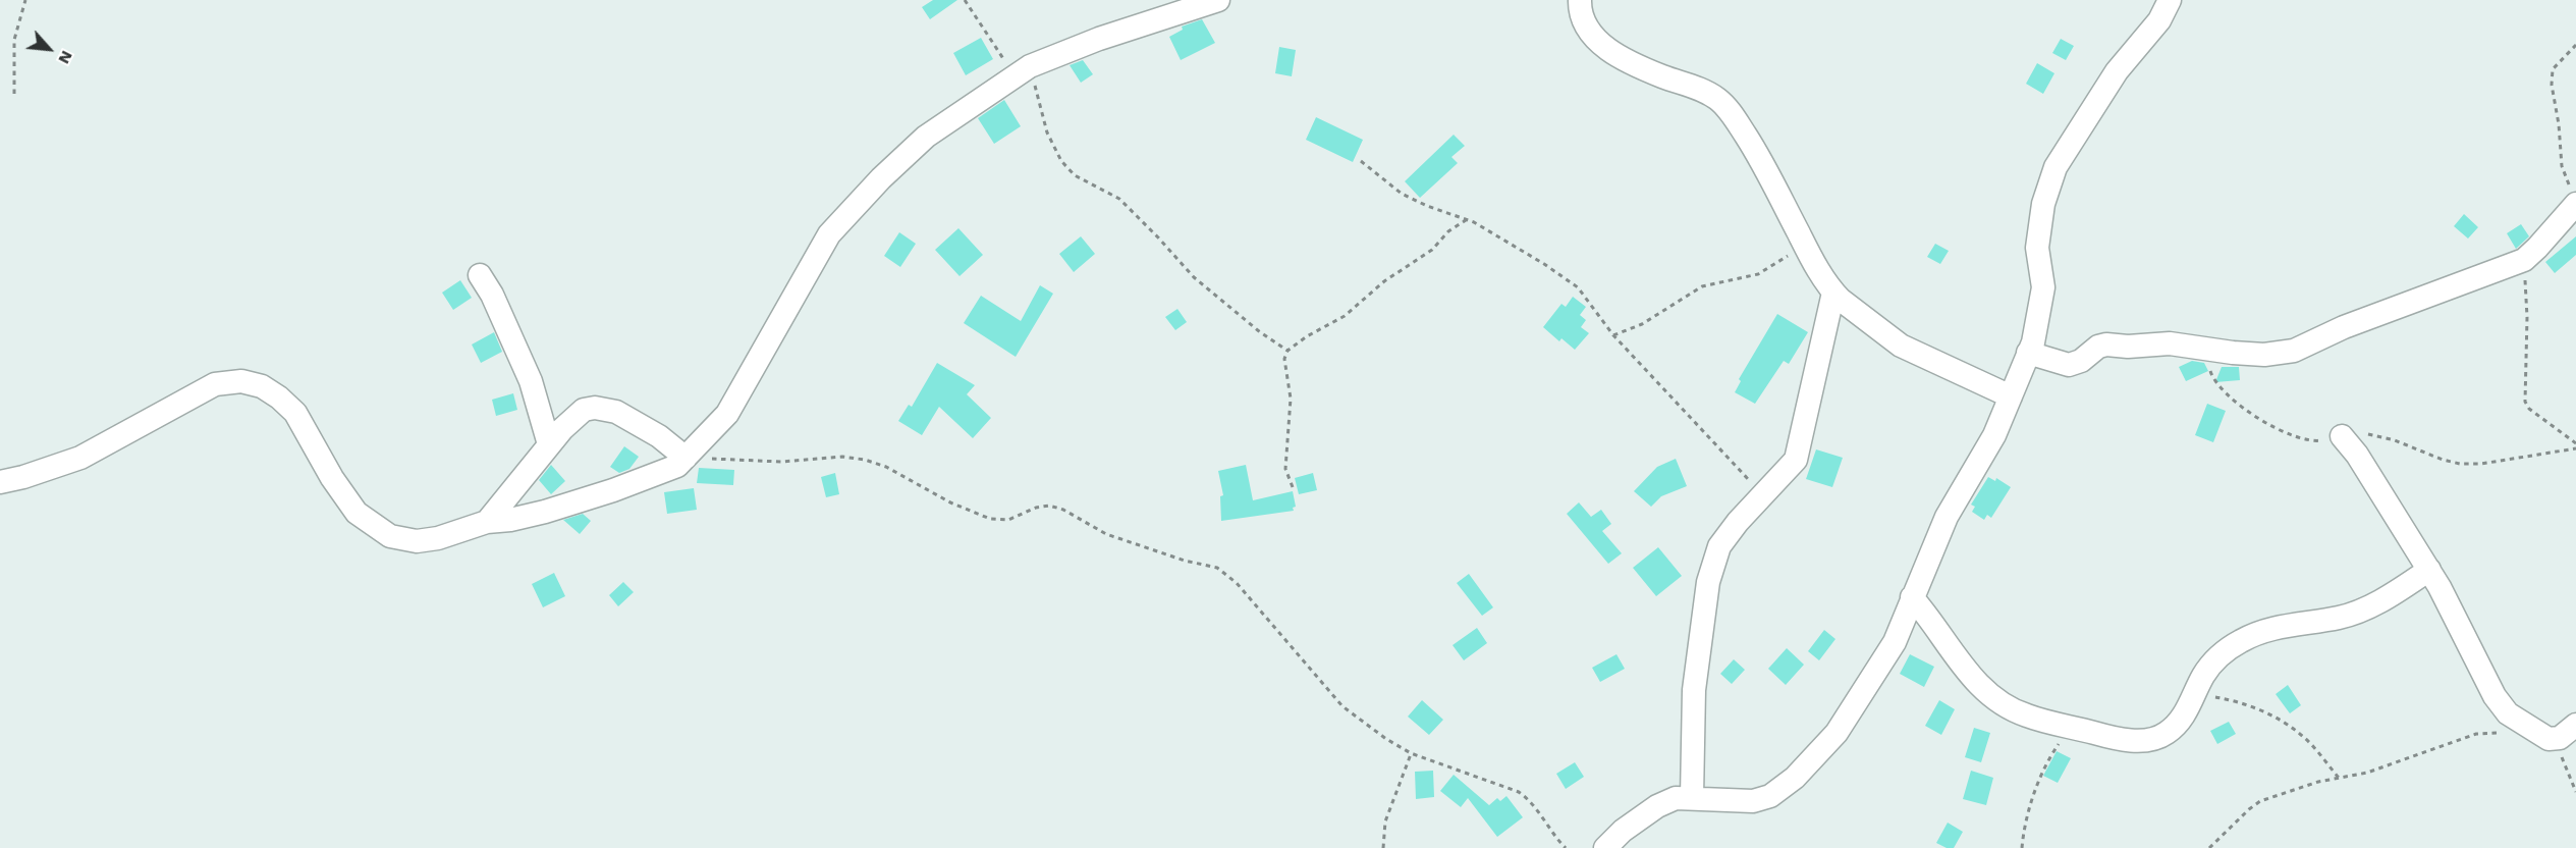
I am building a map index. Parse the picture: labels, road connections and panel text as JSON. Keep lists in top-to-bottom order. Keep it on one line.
{"north":"bottom right"}
